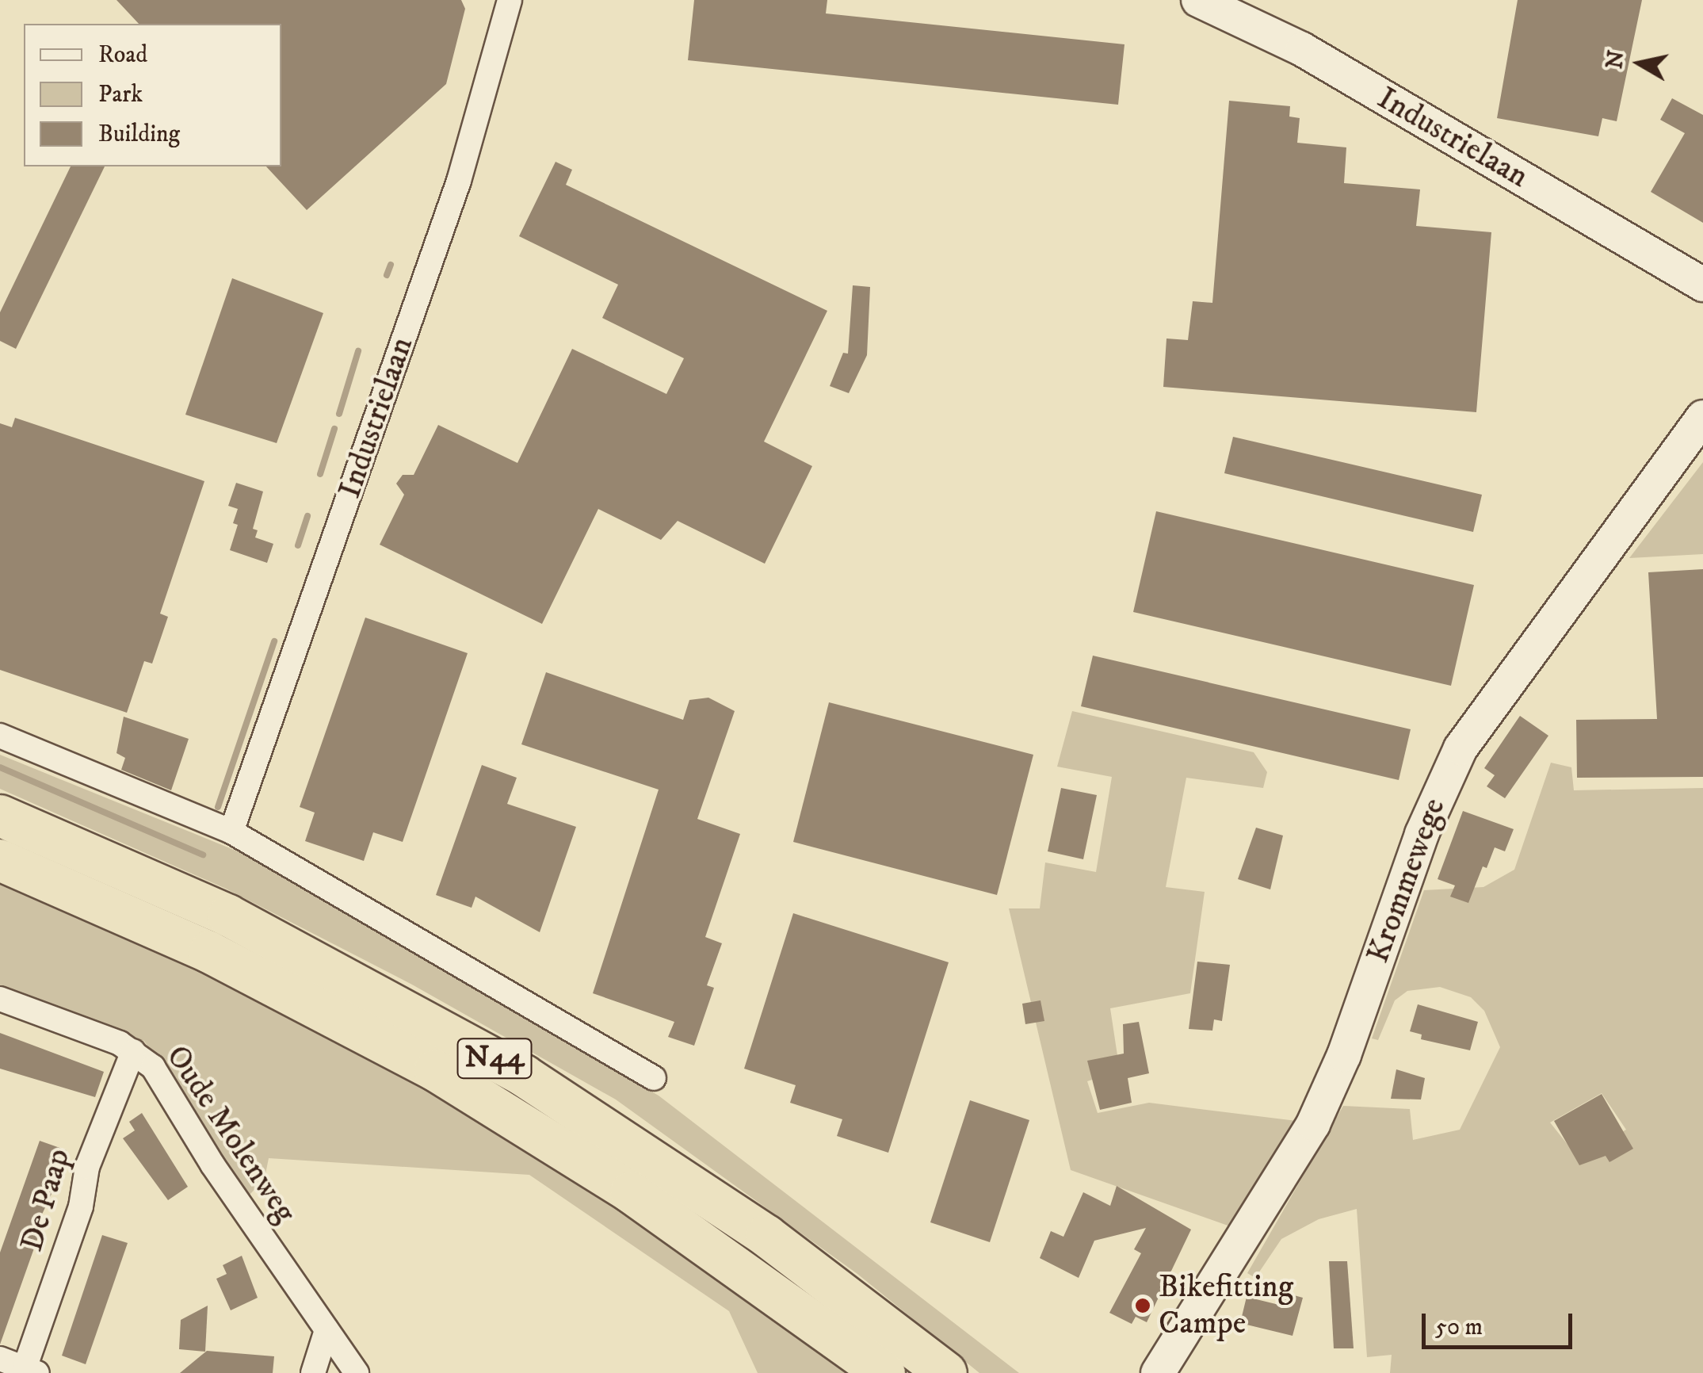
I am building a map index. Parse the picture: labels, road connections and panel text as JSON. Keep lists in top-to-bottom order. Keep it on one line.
{"streets":{"highway":["N44"],"street":["Industrielaan","Krommewege","Oude Molenweg","De Paap"]},"crossings":[["Oude Molenweg","De Paap"]],"places":["Bikefitting Campe"],"legend":["Road","Park","Building"],"scale_bar":"50 m","north":"left"}
